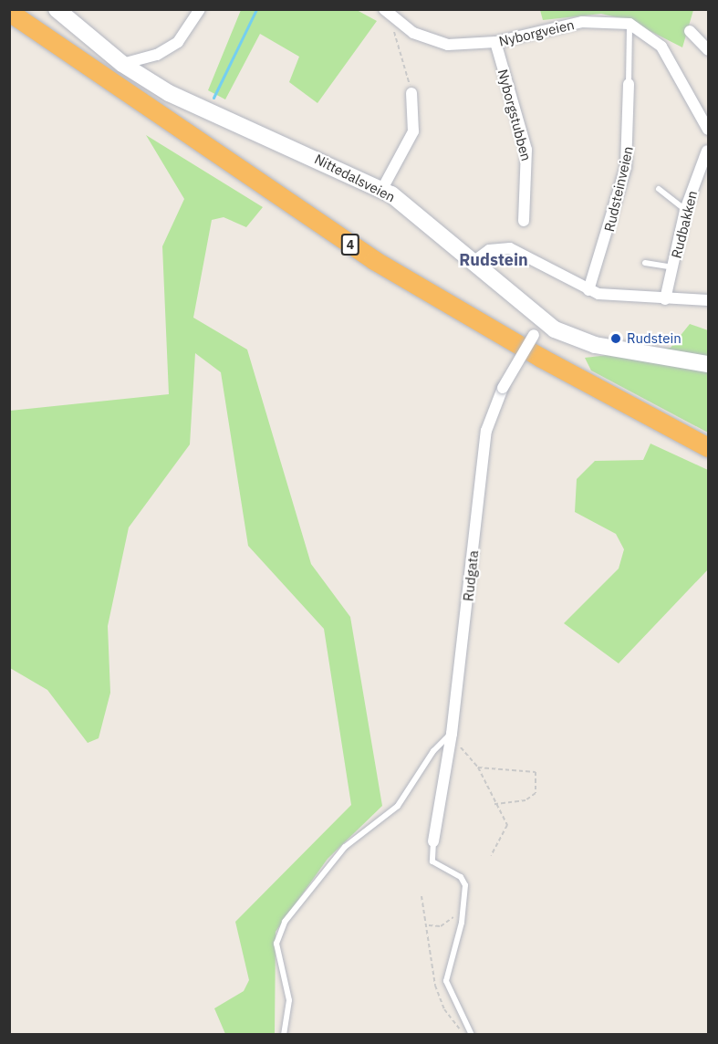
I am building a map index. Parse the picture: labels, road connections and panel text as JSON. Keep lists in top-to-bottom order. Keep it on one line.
{"streets":{"highway":["4"],"main road":["Nittedalsveien"],"street":["Nyborgveien","Nyborgstubben","Rudsteinveien","Rudbakken","Rudgata"]},"crossings":[["Nyborgveien","Nyborgstubben"],["Nittedalsveien","Rudgata"]],"districts":["Rudstein"],"places":["Rudstein"]}
